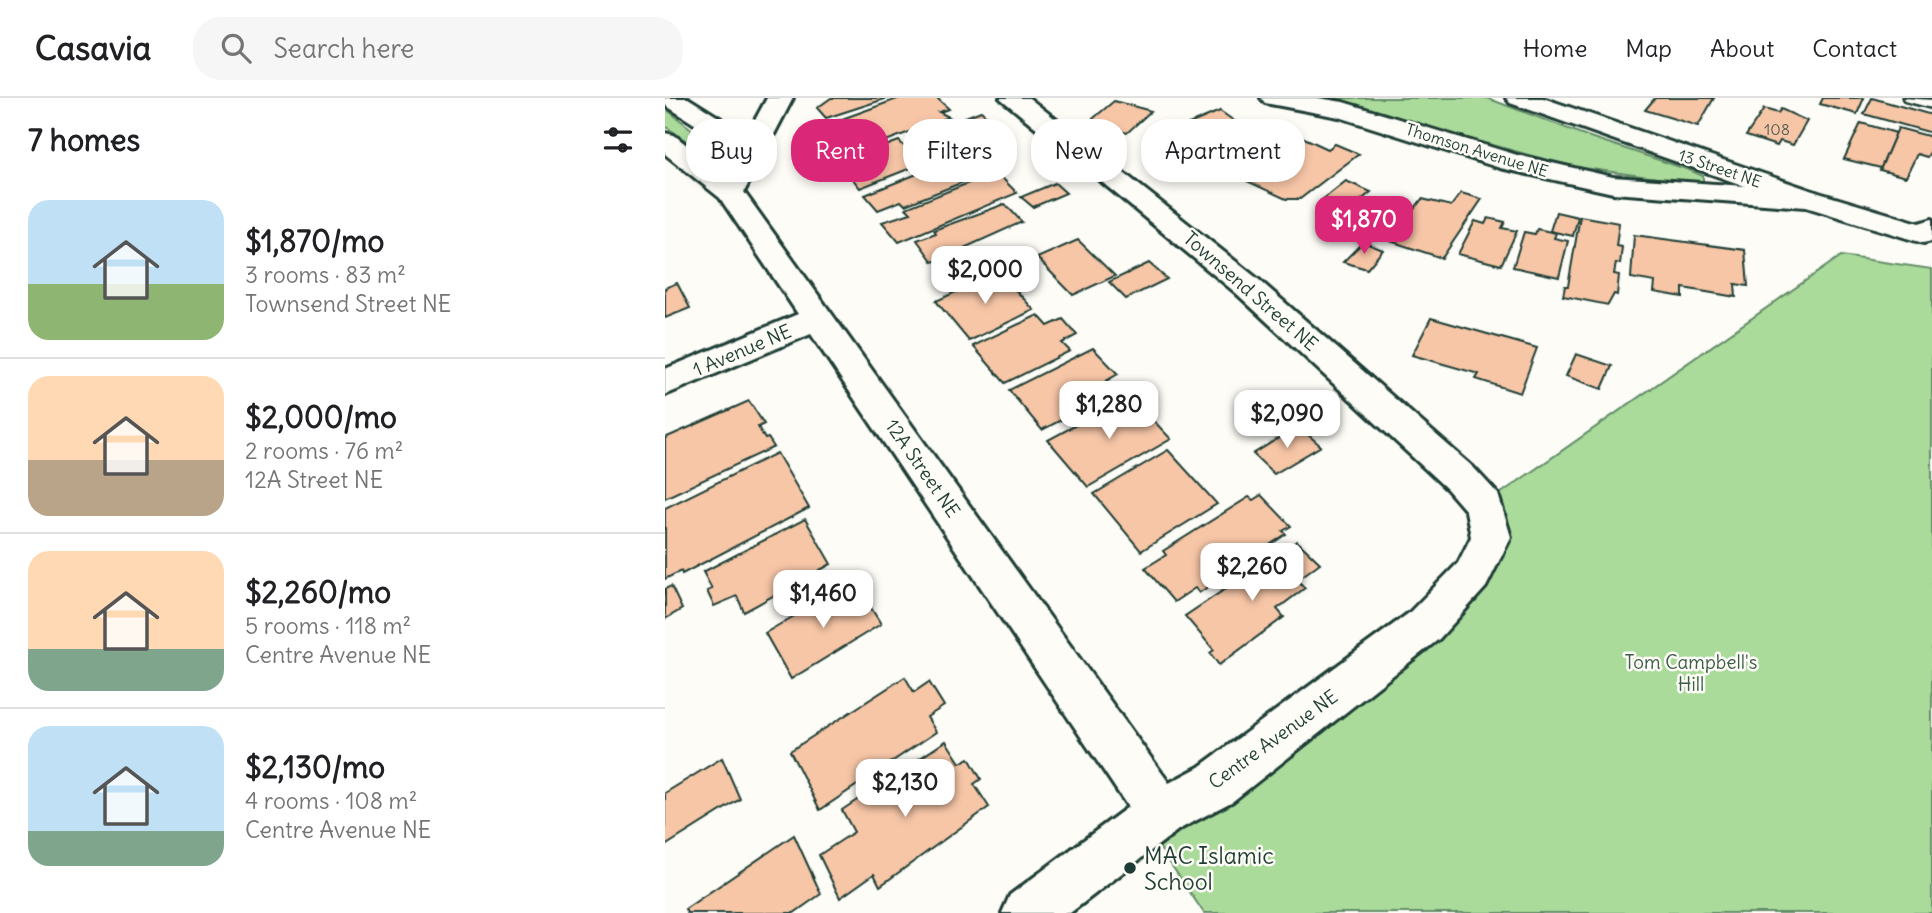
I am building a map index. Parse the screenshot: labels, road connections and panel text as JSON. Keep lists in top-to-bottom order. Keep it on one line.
{"streets":{"street":["Thomson Avenue NE","13 Street NE","Townsend Street NE","1 Avenue NE","12A Street NE","Centre Avenue NE"]},"crossings":[["Thomson Avenue NE","13 Street NE"],["Townsend Street NE","Centre Avenue NE"],["1 Avenue NE","12A Street NE"],["12A Street NE","Centre Avenue NE"]],"parks":["Tom Campbell's Hill"],"places":["MAC Islamic School"],"house_numbers":["108"],"page":{"header":"Casavia","search":"Search here","nav":["Home","Map","About","Contact"],"heading":"7 homes","chip":["Buy","Rent","Filters","New","Apartment"],"list":[{"name":"$1,870/mo","note":"3 rooms · 83 m² · Townsend Street NE"},{"name":"$2,000/mo","note":"2 rooms · 76 m² · 12A Street NE"},{"name":"$2,260/mo","note":"5 rooms · 118 m² · Centre Avenue NE"},{"name":"$2,130/mo","note":"4 rooms · 108 m² · Centre Avenue NE"}],"price":["$1,870","$2,000","$1,280","$2,090","$2,260","$1,460","$2,130"]}}
